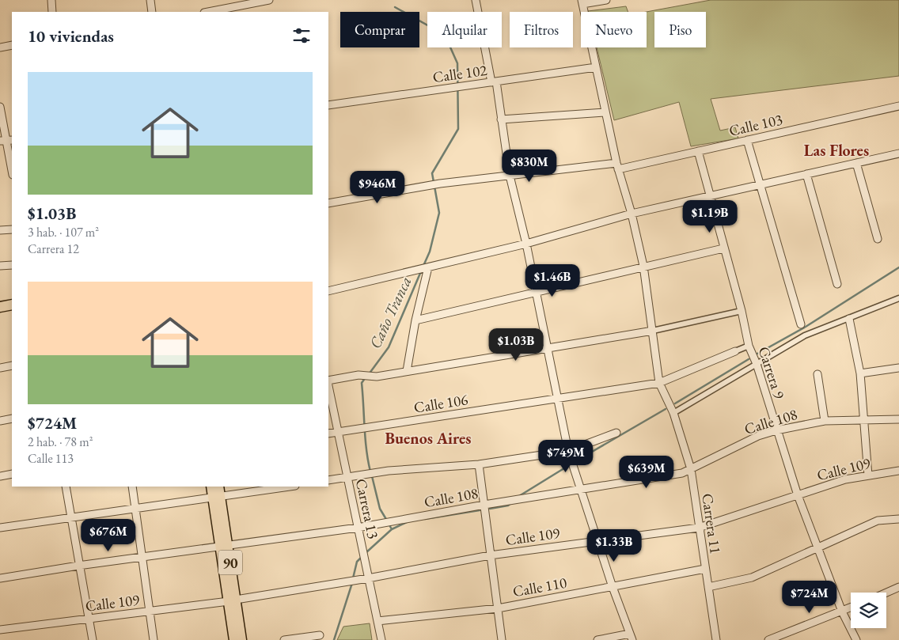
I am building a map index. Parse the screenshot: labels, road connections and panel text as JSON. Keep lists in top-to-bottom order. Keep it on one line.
{"streets":{"main road":["90"],"street":["Calle 102","Calle 103","Carrera 9","Calle 106","Calle 108","Calle 109","Carrera 13","Carrera 11","Calle 110"]},"crossings":[["Calle 102","Carrera 11"],["Calle 103","Carrera 9"],["Calle 103","Carrera 11"],["Carrera 9","Calle 108"],["Carrera 9","Calle 109"],["Calle 106","Carrera 13"],["Calle 106","Carrera 11"],["Calle 108","Carrera 13"],["Calle 108","Carrera 11"],["Calle 108","90"],["Calle 109","Carrera 13"],["Calle 109","Carrera 11"],["Calle 109","90"],["Carrera 13","Calle 110"],["Carrera 11","Calle 110"]],"districts":["Las Flores","Buenos Aires"],"water":["Caño Tranca"],"page":{"chip":["Comprar","Alquilar","Filtros","Nuevo","Piso"],"heading":"10 viviendas","list":[{"name":"$1.03B","note":"3 hab. · 107 m² · Carrera 12"},{"name":"$724M","note":"2 hab. · 78 m² · Calle 113"}],"price":["$830M","$946M","$1.19B","$1.46B","$1.03B","$749M","$639M","$676M","$1.33B","$724M"]}}
